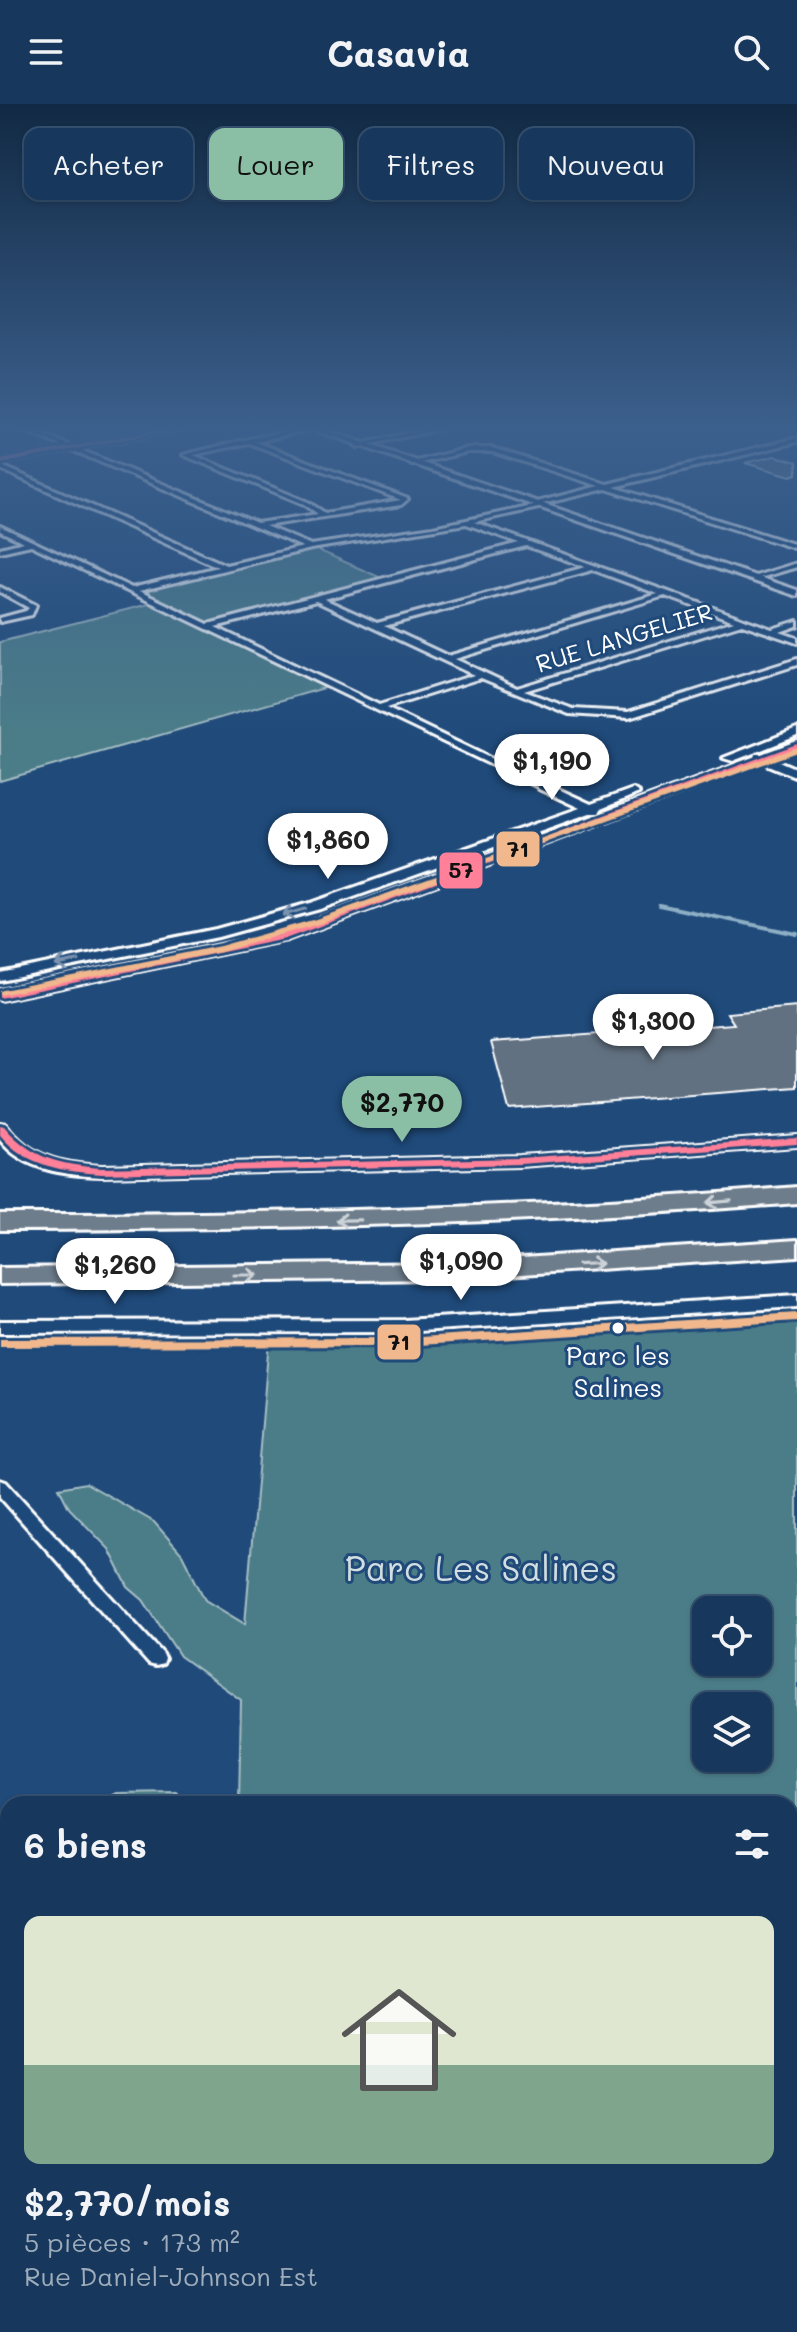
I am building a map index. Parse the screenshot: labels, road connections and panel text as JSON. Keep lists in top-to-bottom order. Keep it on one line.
{"streets":{"street":["RUE LANGELIER"]},"parks":["Parc Les Salines"],"places":["Parc les Salines"],"lines":["transit line 57","transit line 71"],"page":{"header":"Casavia","chip":["Acheter","Louer","Filtres","Nouveau"],"price":["$1,190","$1,860","$1,300","$2,770","$1,090","$1,260"],"heading":"6 biens","list":[{"name":"$2,770/mois","note":"5 pièces · 173 m² · Rue Daniel-Johnson Est"}]}}
